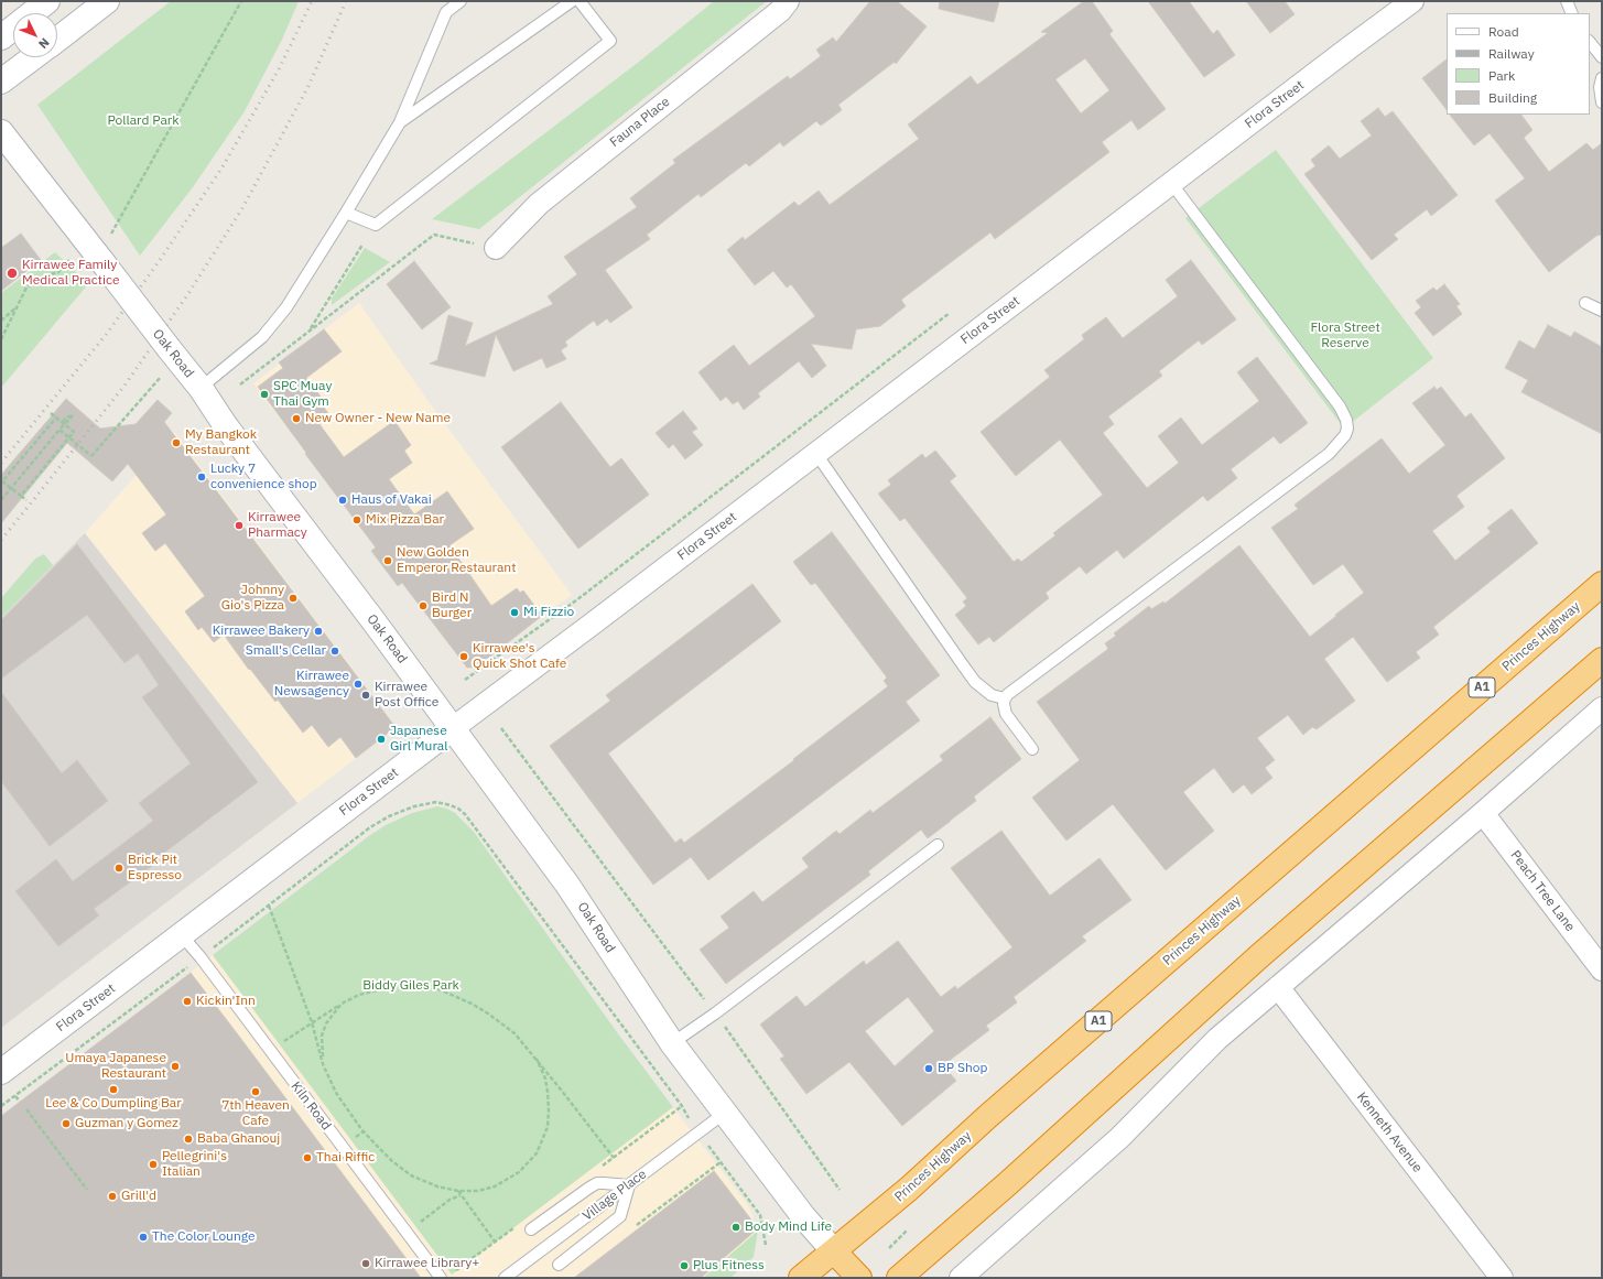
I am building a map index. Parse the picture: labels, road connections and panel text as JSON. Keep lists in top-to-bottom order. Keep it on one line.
{"streets":{"highway":["Oak Road","Princes Highway","A1"],"street":["Flora Street","Fauna Place","Peach Tree Lane","Kenneth Avenue"],"lane":["Kiln Road","Village Place"]},"crossings":[["Flora Street","Oak Road"],["Flora Street","Kiln Road"],["Oak Road","Princes Highway"],["Oak Road","Village Place"]],"parks":["Pollard Park","Flora Street Reserve","Biddy Giles Park"],"places":["Kirrawee Family Medical Practice","SPC Muay Thai Gym","New Owner - New Name","My Bangkok Restaurant","Lucky 7 convenience shop","Haus of Vakai","Mix Pizza Bar","Kirrawee Pharmacy","New Golden Emperor Restaurant","Johnny Gio's Pizza","Bird N Burger","Mi Fizzio","Kirrawee Bakery","Small's Cellar","Kirrawee's Quick Shot Cafe","Kirrawee Newsagency","Kirrawee Post Office","Japanese Girl Mural","Brick Pit Espresso","Kickin'Inn","Umaya Japanese Restaurant","BP Shop","Lee & Co Dumpling Bar","7th Heaven Cafe","Guzman y Gomez","Baba Ghanouj","Thai Riffic","Pellegrini's Italian","Grill'd","Body Mind Life","The Color Lounge","Kirrawee Library+","Plus Fitness"],"legend":["Road","Railway","Park","Building"],"north":"bottom right"}
